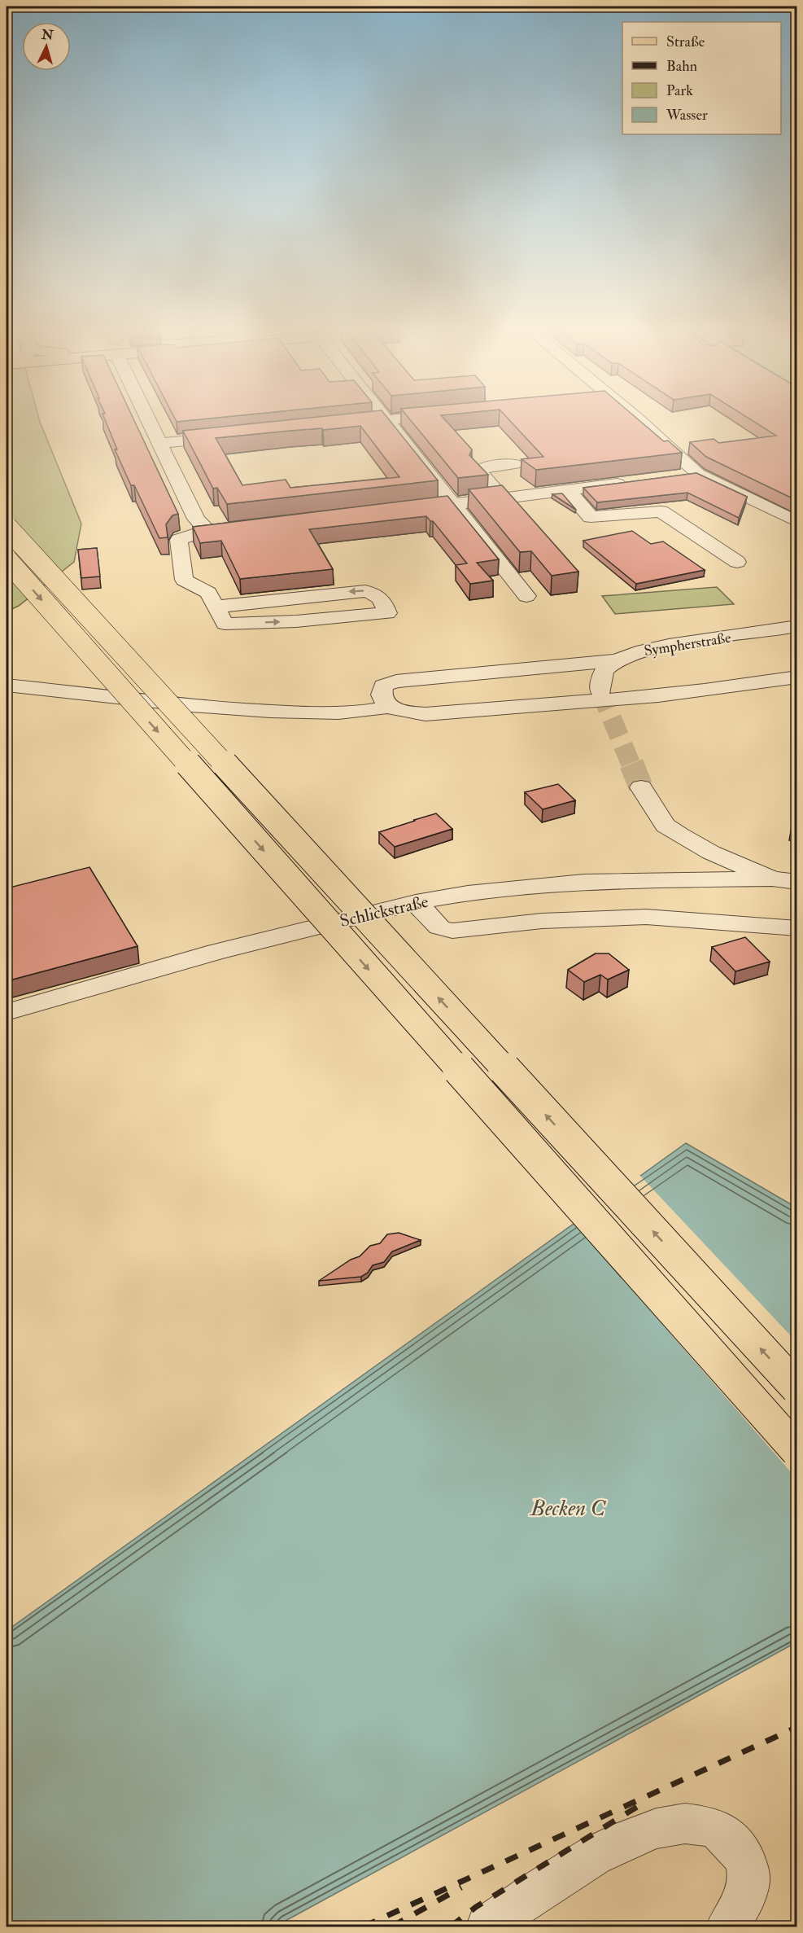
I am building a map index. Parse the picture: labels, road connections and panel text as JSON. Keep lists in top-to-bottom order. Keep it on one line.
{"streets":{"street":["Sympherstraße","Schlickstraße"]},"water":["Becken C"],"legend":["Straße","Bahn","Park","Wasser"],"north":"top"}
